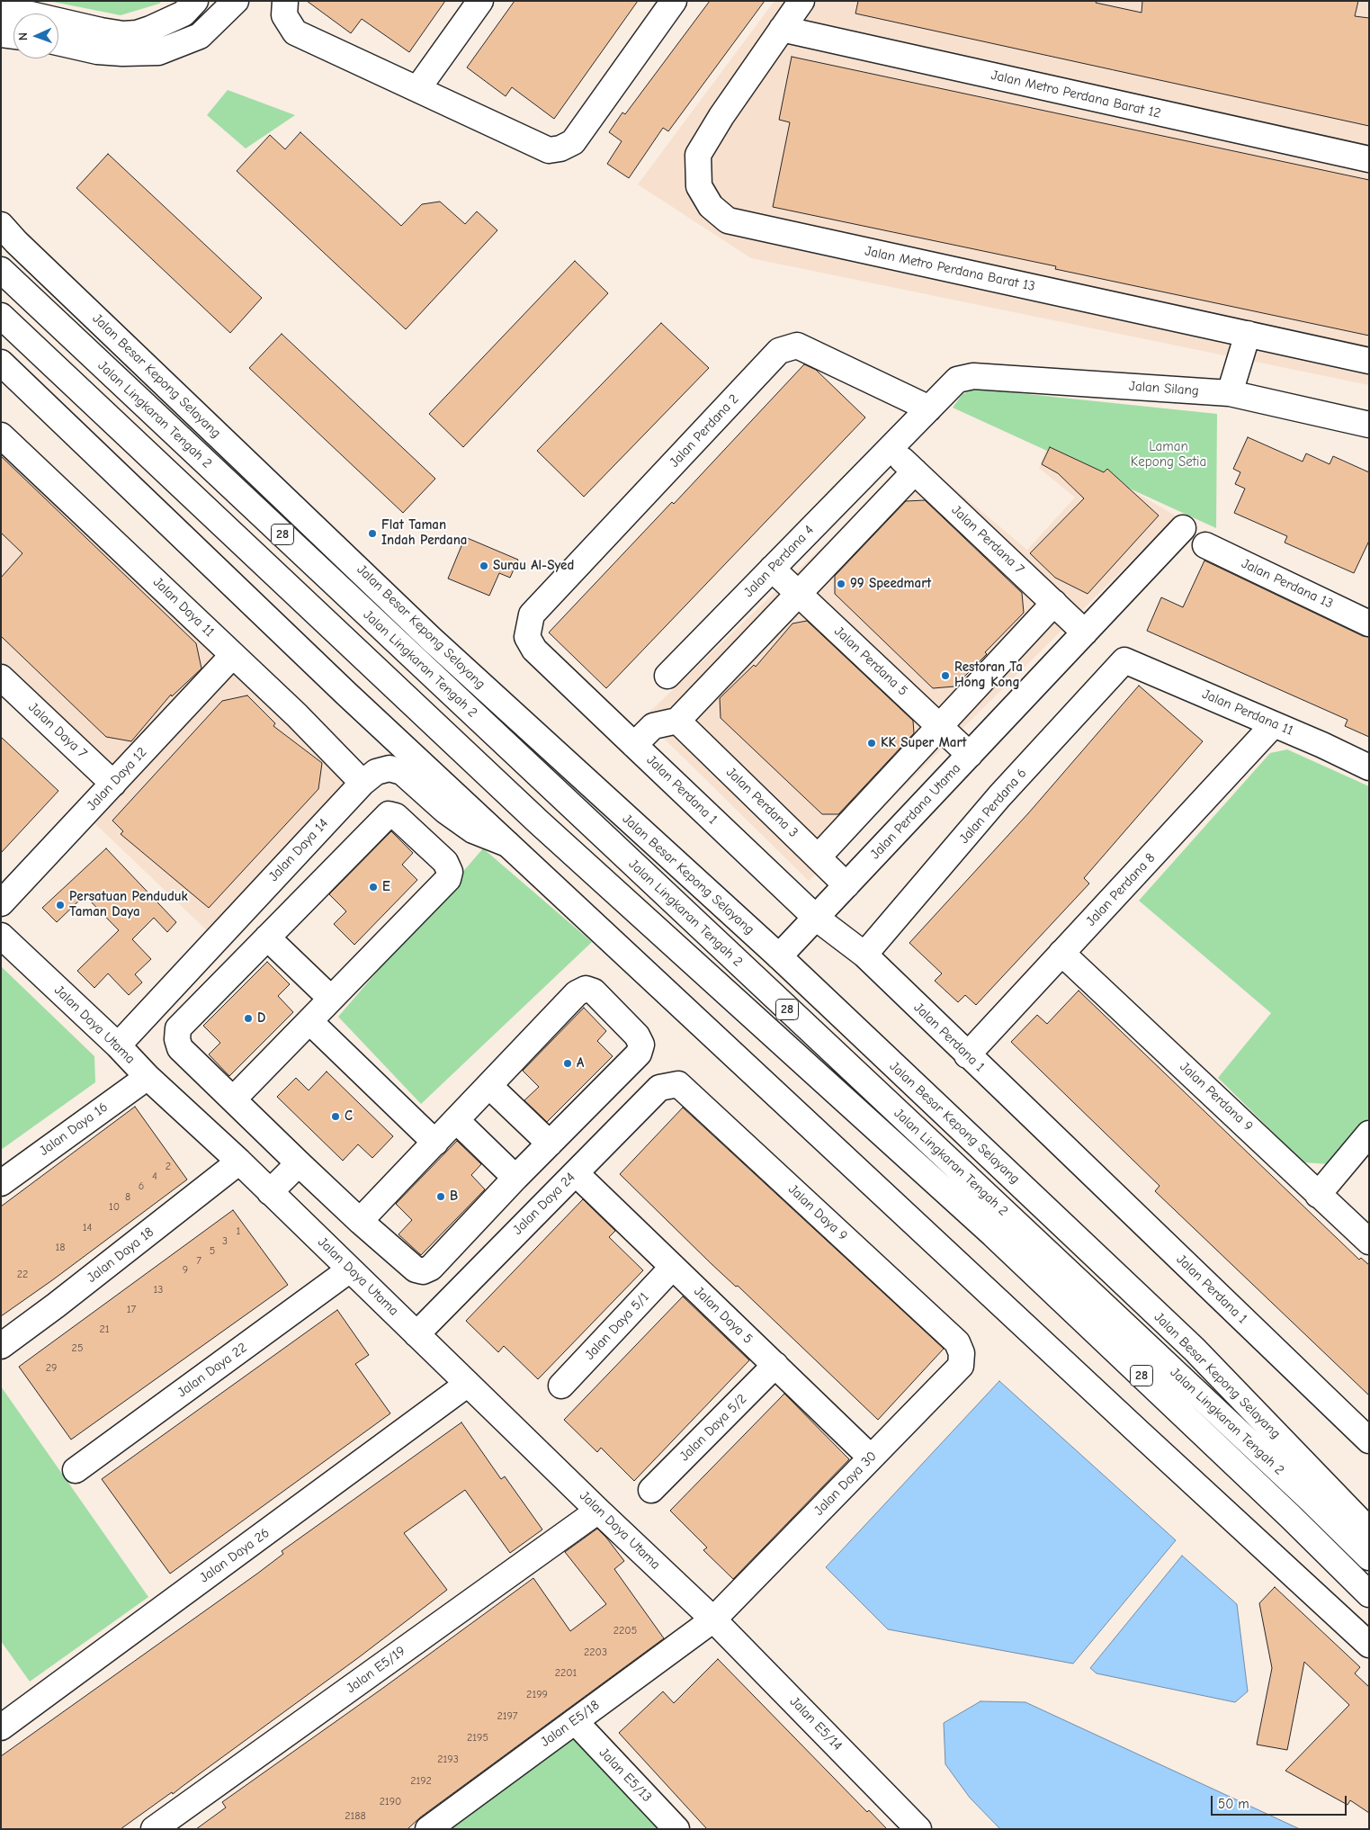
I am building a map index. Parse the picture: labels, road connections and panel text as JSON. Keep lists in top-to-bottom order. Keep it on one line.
{"streets":{"main road":["Jalan Metro Perdana Barat 12","Jalan Metro Perdana Barat 13","Jalan Besar Kepong Selayang","Jalan Silang","Jalan Lingkaran Tengah 2","Jalan Perdana 2","28","Jalan Perdana 7","Jalan Perdana 4","Jalan Perdana 13","Jalan Daya 11","Jalan Perdana 5","Jalan Perdana 11","Jalan Daya 7","Jalan Daya 12","Jalan Perdana 1","Jalan Perdana 3","Jalan Perdana 6","Jalan Perdana Utama","Jalan Daya 14","Jalan Perdana 8","Jalan Daya Utama","Jalan Perdana 9","Jalan Daya 16","Jalan Daya 24","Jalan Daya 9","Jalan Daya 18","Jalan Daya 5","Jalan Daya 5/1","Jalan Daya 22","Jalan Daya 5/2","Jalan Daya 30","Jalan Daya 26","Jalan E5/19","Jalan E5/18","Jalan E5/14","Jalan E5/13"]},"crossings":[["Jalan Metro Perdana Barat 12","Jalan Metro Perdana Barat 13"],["Jalan Besar Kepong Selayang","Jalan Perdana Utama"],["Jalan Silang","Jalan Perdana 4"],["Jalan Perdana 2","Jalan Perdana 4"],["Jalan Perdana 2","Jalan Perdana 1"],["Jalan Perdana 7","Jalan Perdana 4"],["Jalan Perdana 7","Jalan Perdana Utama"],["Jalan Perdana 4","Jalan Perdana 5"],["Jalan Daya 11","Jalan Daya 12"],["Jalan Daya 11","Jalan Daya 14"],["Jalan Perdana 5","Jalan Perdana Utama"],["Jalan Perdana 11","Jalan Perdana 6"],["Jalan Perdana 11","Jalan Perdana 8"],["Jalan Daya 7","Jalan Daya 12"],["Jalan Perdana 1","Jalan Perdana 6"],["Jalan Perdana 1","Jalan Perdana Utama"],["Jalan Perdana 1","Jalan Perdana 8"],["Jalan Perdana 3","Jalan Perdana Utama"],["Jalan Daya 14","Jalan Daya Utama"],["Jalan Perdana 8","Jalan Perdana 9"],["Jalan Daya Utama","Jalan Daya 16"],["Jalan Daya Utama","Jalan Daya 24"],["Jalan Daya Utama","Jalan Daya 18"],["Jalan Daya Utama","Jalan Daya 22"],["Jalan Daya Utama","Jalan Daya 30"],["Jalan Daya Utama","Jalan Daya 26"],["Jalan Daya Utama","Jalan E5/19"],["Jalan Daya Utama","Jalan E5/18"],["Jalan Daya Utama","Jalan E5/14"],["Jalan Daya 24","Jalan Daya 9"],["Jalan Daya 24","Jalan Daya 5"],["Jalan Daya 9","Jalan Daya 30"],["Jalan Daya 5","Jalan Daya 5/1"],["Jalan Daya 5","Jalan Daya 5/2"],["Jalan Daya 5","Jalan Daya 30"],["Jalan Daya 30","Jalan E5/18"],["Jalan Daya 30","Jalan E5/14"],["Jalan E5/18","Jalan E5/14"],["Jalan E5/18","Jalan E5/13"]],"parks":["Laman Kepong Setia"],"places":["Flat Taman Indah Perdana","Surau Al-Syed","99 Speedmart","Restoran Ta Hong Kong","KK Super Mart","E","Persatuan Penduduk Taman Daya","D","A","C","B"],"house_numbers":["2","4","6","8","10","14","1","3","18","5","7","9","22","13","17","21","25","29","2205","2203","2201","2199","2197","2195","2193","2192","2190","2188"],"scale_bar":"50 m","north":"left"}
